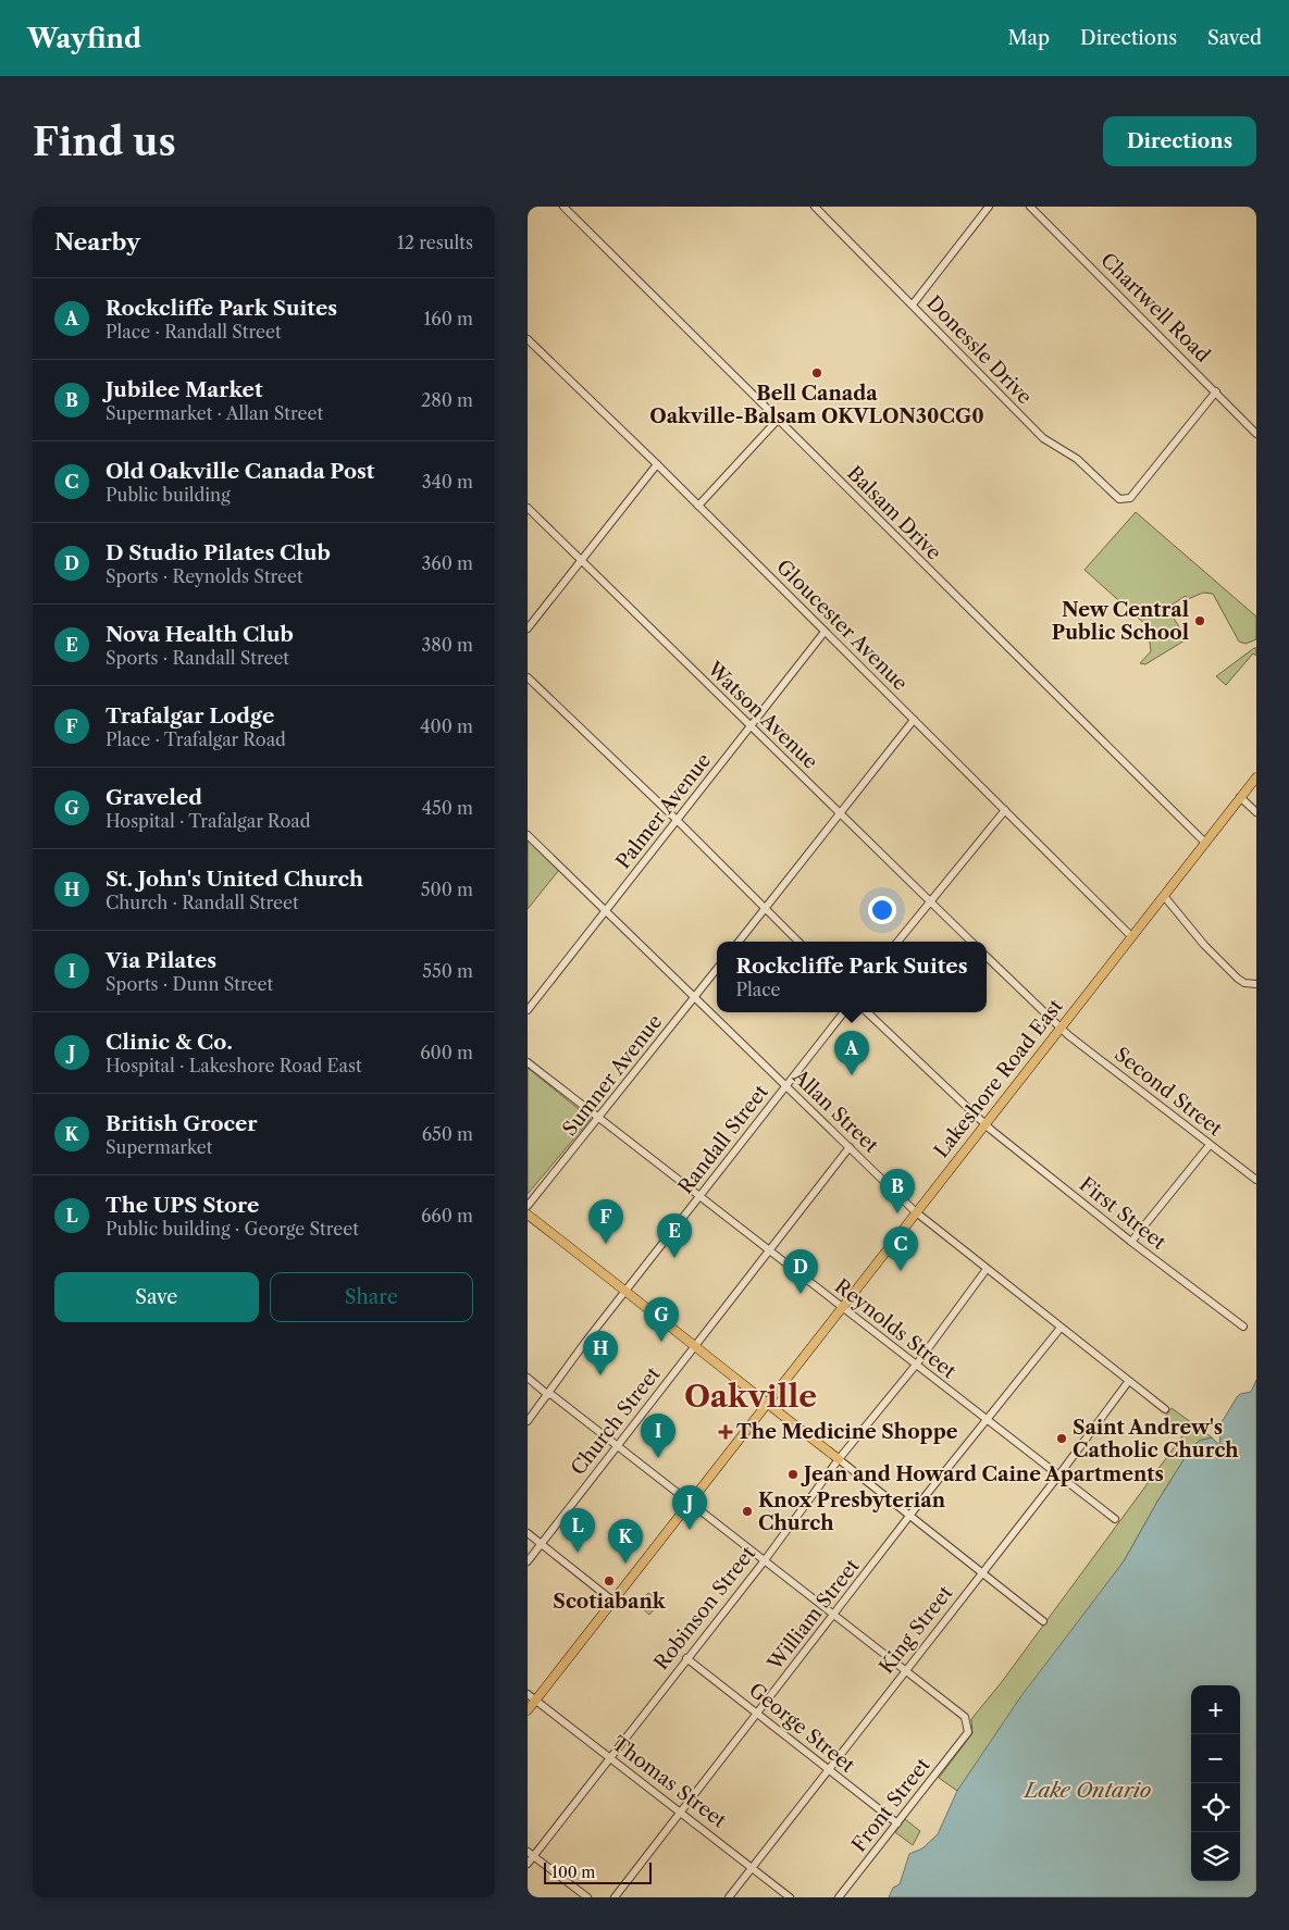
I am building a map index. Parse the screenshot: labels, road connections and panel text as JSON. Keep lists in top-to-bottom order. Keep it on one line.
{"streets":{"main road":["Lakeshore Road East"],"street":["Chartwell Road","Donessle Drive","Balsam Drive","Gloucester Avenue","Watson Avenue","Palmer Avenue","Sumner Avenue","Second Street","Allan Street","Randall Street","First Street","Reynolds Street","Church Street","Robinson Street","William Street","King Street","George Street","Thomas Street","Front Street"]},"crossings":[["Chartwell Road","Donessle Drive"],["Balsam Drive","Lakeshore Road East"],["Gloucester Avenue","Palmer Avenue"],["Gloucester Avenue","Lakeshore Road East"],["Watson Avenue","Palmer Avenue"],["Palmer Avenue","Allan Street"],["Sumner Avenue","Allan Street"],["Sumner Avenue","Reynolds Street"],["Lakeshore Road East","Second Street"],["Lakeshore Road East","Allan Street"],["Lakeshore Road East","First Street"],["Lakeshore Road East","Reynolds Street"],["Lakeshore Road East","Thomas Street"],["Allan Street","Randall Street"],["Allan Street","Church Street"],["Allan Street","Robinson Street"],["Allan Street","William Street"],["Allan Street","King Street"],["Randall Street","Reynolds Street"],["Reynolds Street","Church Street"],["Reynolds Street","Robinson Street"],["Reynolds Street","William Street"],["Reynolds Street","King Street"],["Robinson Street","George Street"],["Robinson Street","Thomas Street"],["William Street","George Street"],["William Street","Thomas Street"],["King Street","George Street"],["King Street","Thomas Street"],["King Street","Front Street"],["George Street","Front Street"]],"districts":["Oakville"],"water":["Lake Ontario"],"places":{"other":["Bell Canada Oakville-Balsam OKVLON30CG0","New Central Public School","Saint Andrew's Catholic Church","Jean and Howard Caine Apartments","Knox Presbyterian Church","Scotiabank"],"health":["The Medicine Shoppe"]},"scale_bar":"100 m","page":{"header":"Wayfind","nav":["Map","Directions","Saved"],"buttons":["Directions",["Save","Share"]],"title":"Find us","heading":["Nearby","12 results"],"list":[{"mark":"A","name":"Rockcliffe Park Suites","note":"Place · Randall Street","value":"160 m"},{"mark":"B","name":"Jubilee Market","note":"Supermarket · Allan Street","value":"280 m"},{"mark":"C","name":"Old Oakville Canada Post","note":"Public building","value":"340 m"},{"mark":"D","name":"D Studio Pilates Club","note":"Sports · Reynolds Street","value":"360 m"},{"mark":"E","name":"Nova Health Club","note":"Sports · Randall Street","value":"380 m"},{"mark":"F","name":"Trafalgar Lodge","note":"Place · Trafalgar Road","value":"400 m"},{"mark":"G","name":"Graveled","note":"Hospital · Trafalgar Road","value":"450 m"},{"mark":"H","name":"St. John's United Church","note":"Church · Randall Street","value":"500 m"},{"mark":"I","name":"Via Pilates","note":"Sports · Dunn Street","value":"550 m"},{"mark":"J","name":"Clinic & Co.","note":"Hospital · Lakeshore Road East","value":"600 m"},{"mark":"K","name":"British Grocer","note":"Supermarket","value":"650 m"},{"mark":"L","name":"The UPS Store","note":"Public building · George Street","value":"660 m"}],"popup":["Rockcliffe Park Suites","Place"],"pins":["A","B","F","E","C","D","G","H","I","J","L","K"],"map_buttons":["+","−"],"scale":"100 m"}}
